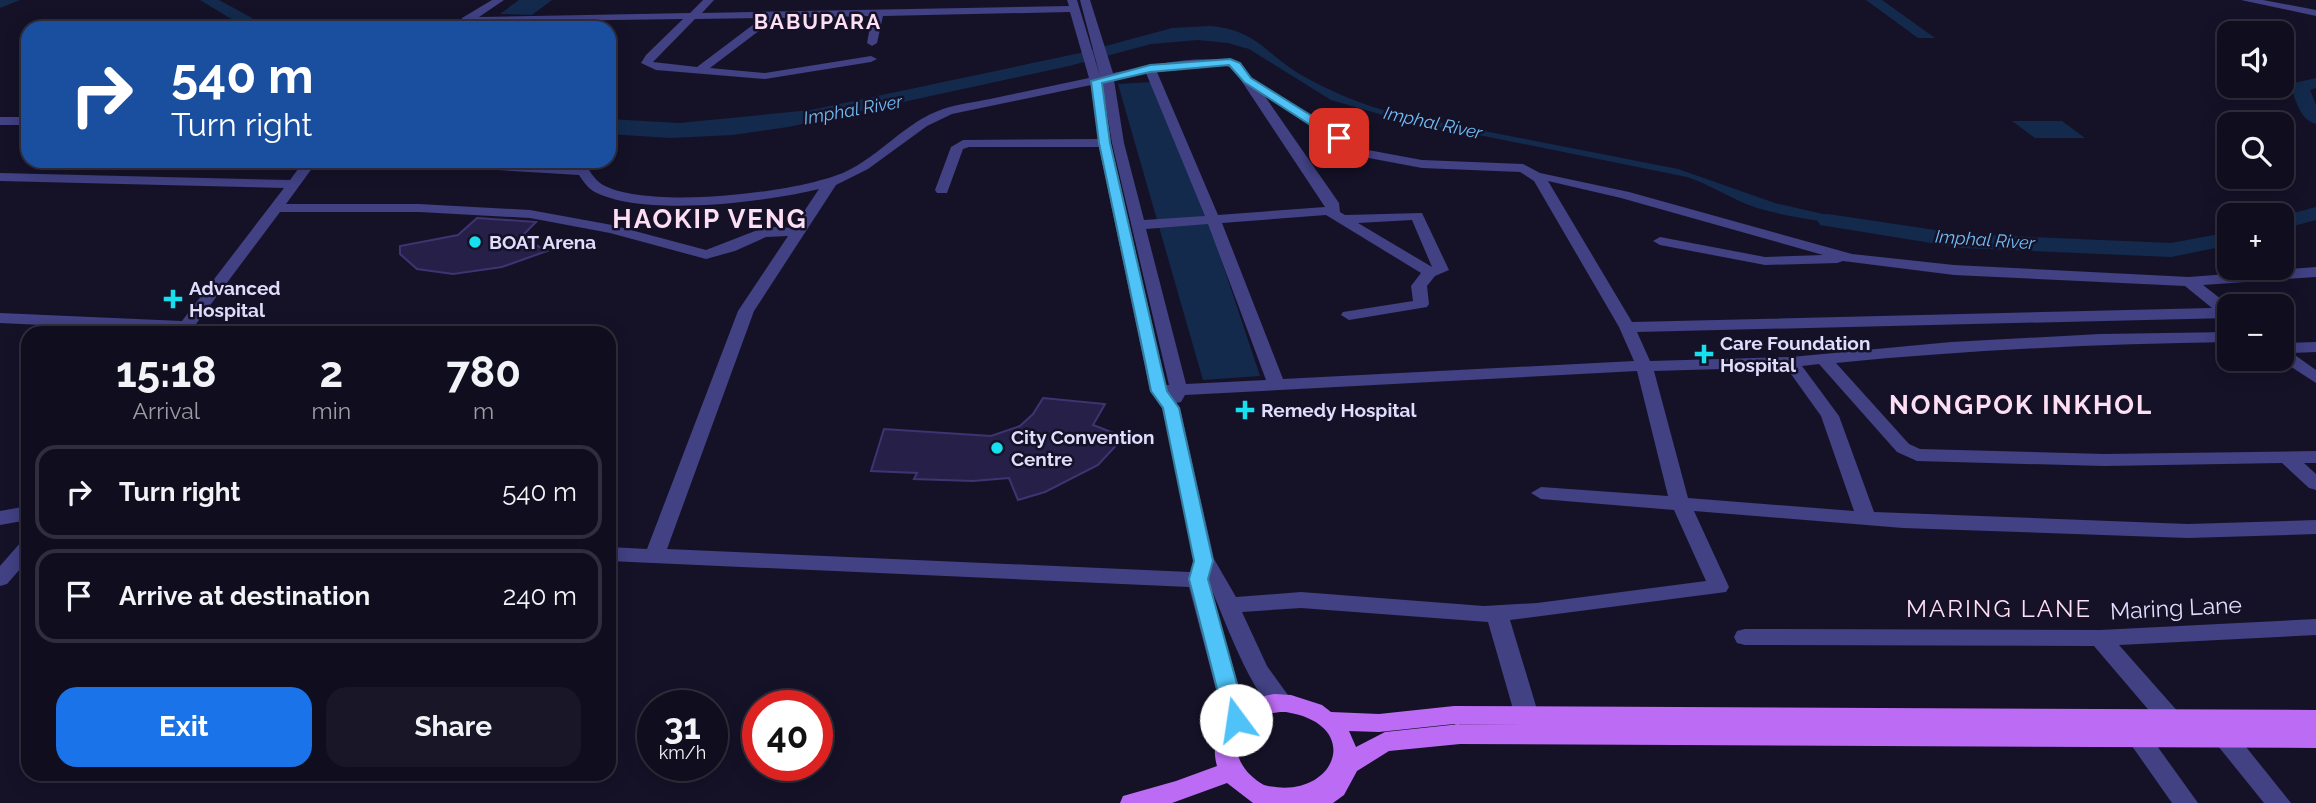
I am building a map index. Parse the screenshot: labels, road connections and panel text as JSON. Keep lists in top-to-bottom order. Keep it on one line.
{"streets":{"street":["Maring Lane"]},"districts":["BABUPARA","HAOKIP VENG","NONGPOK INKHOL","MARING LANE"],"water":["Imphal River"],"places":{"other":["BOAT Arena","City Convention Centre"],"health":["Advanced Hospital","Care Foundation Hospital","Remedy Hospital"]},"page":{"map_buttons":["+","−"],"turn":["540 m","Turn right"],"eta":["15:18","Arrival","2","min","780","m"],"list":[{"name":"Turn right","value":"540 m"},{"name":"Arrive at destination","value":"240 m"}],"buttons":["Exit","Share"],"speed":"31 km/h","limit":"40"}}
